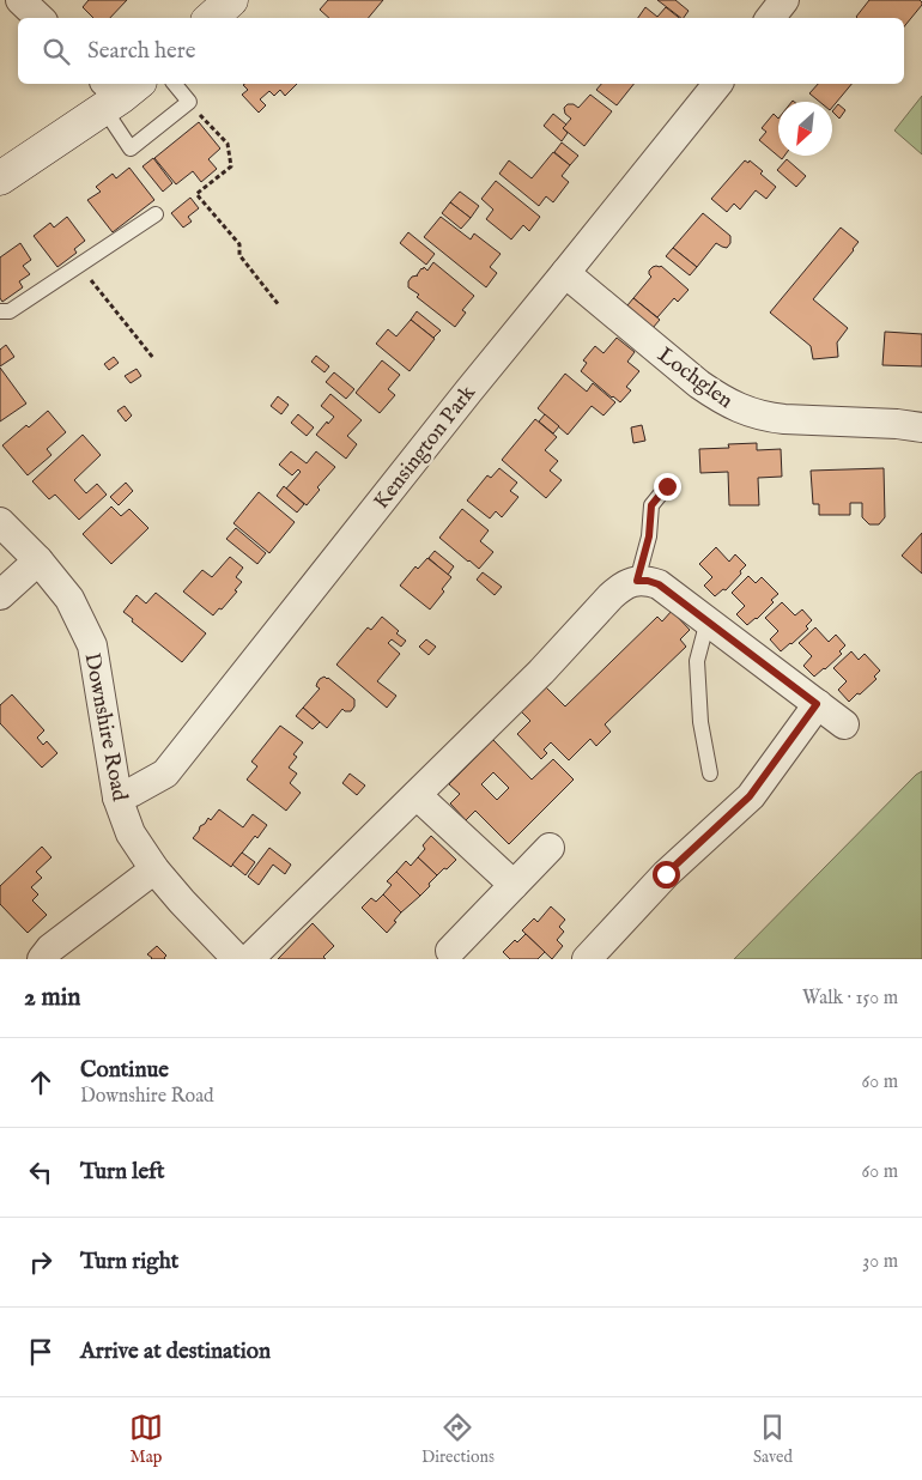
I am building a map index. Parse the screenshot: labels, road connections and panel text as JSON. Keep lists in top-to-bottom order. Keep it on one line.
{"streets":{"street":["Lochglen","Kensington Park","Downshire Road"]},"crossings":[["Lochglen","Kensington Park"],["Kensington Park","Downshire Road"]],"north":"bottom left","page":{"search":"Search here","heading":["2 min","Walk · 150 m"],"list":[["Continue","Downshire Road","60 m"],["Turn left","60 m"],["Turn right","30 m"],"Arrive at destination"],"nav":["Map","Directions","Saved"]}}
